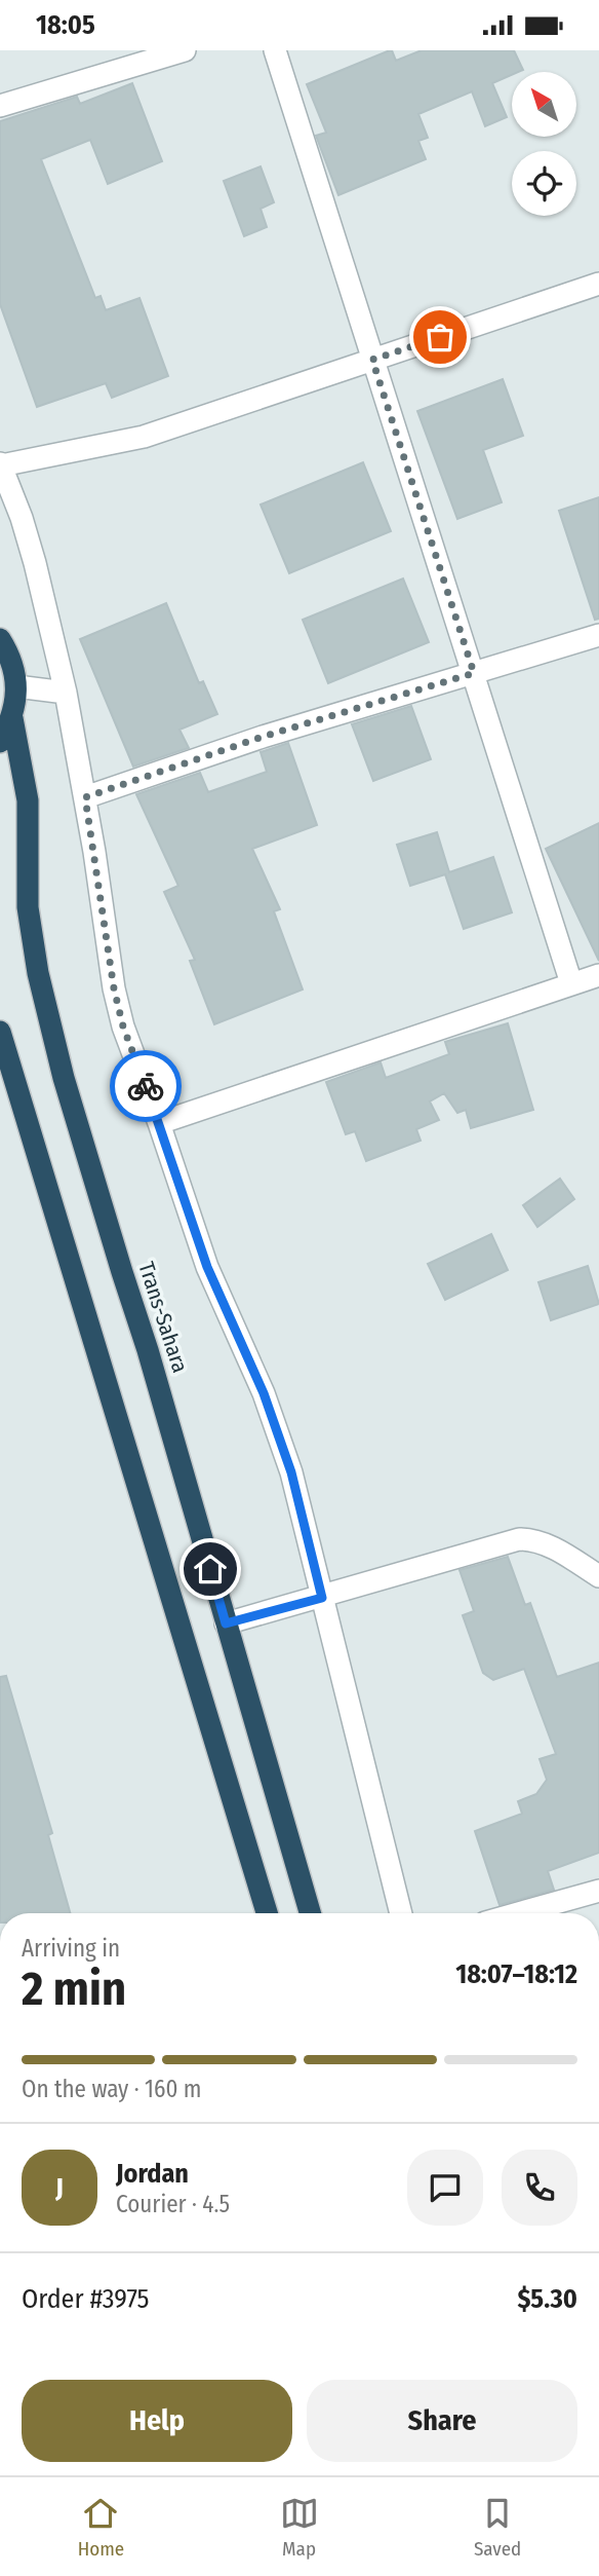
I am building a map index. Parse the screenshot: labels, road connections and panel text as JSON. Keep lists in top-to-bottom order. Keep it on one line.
{"streets":{"highway":["Trans-Sahara"]},"north":"top left","page":{"status":"18:05","heading":["2 min","Arriving in","18:07–18:12"],"panel":["Jordan","Courier · 4.5","Order #3975","$5.30"],"bar":"On the way · 160 m","round":"J","buttons":["Help","Share"],"tabs":["Home","Map","Saved"]}}
